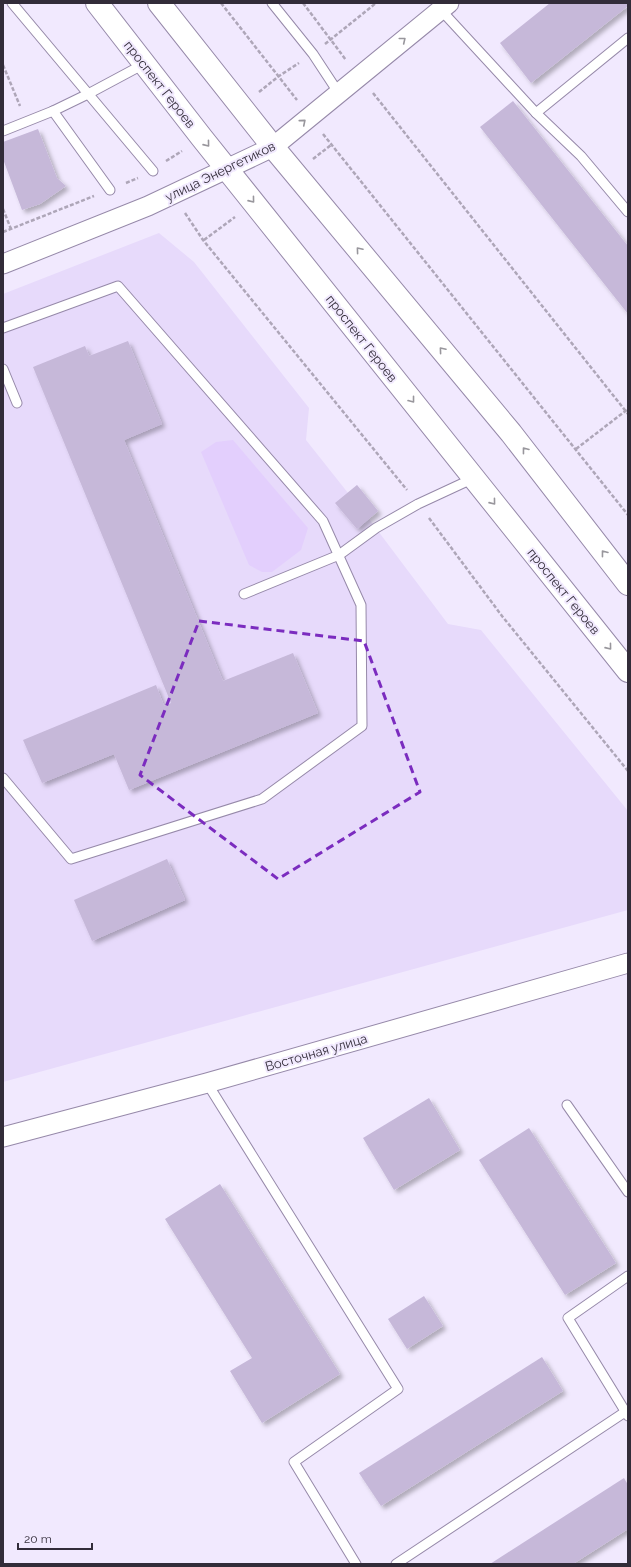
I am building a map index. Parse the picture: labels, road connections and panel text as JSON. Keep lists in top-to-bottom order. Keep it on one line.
{"streets":{"main road":["проспект Героев"],"street":["улица Энергетиков","Восточная улица"]},"crossings":[["проспект Героев","улица Энергетиков"]],"scale_bar":"20 m"}
